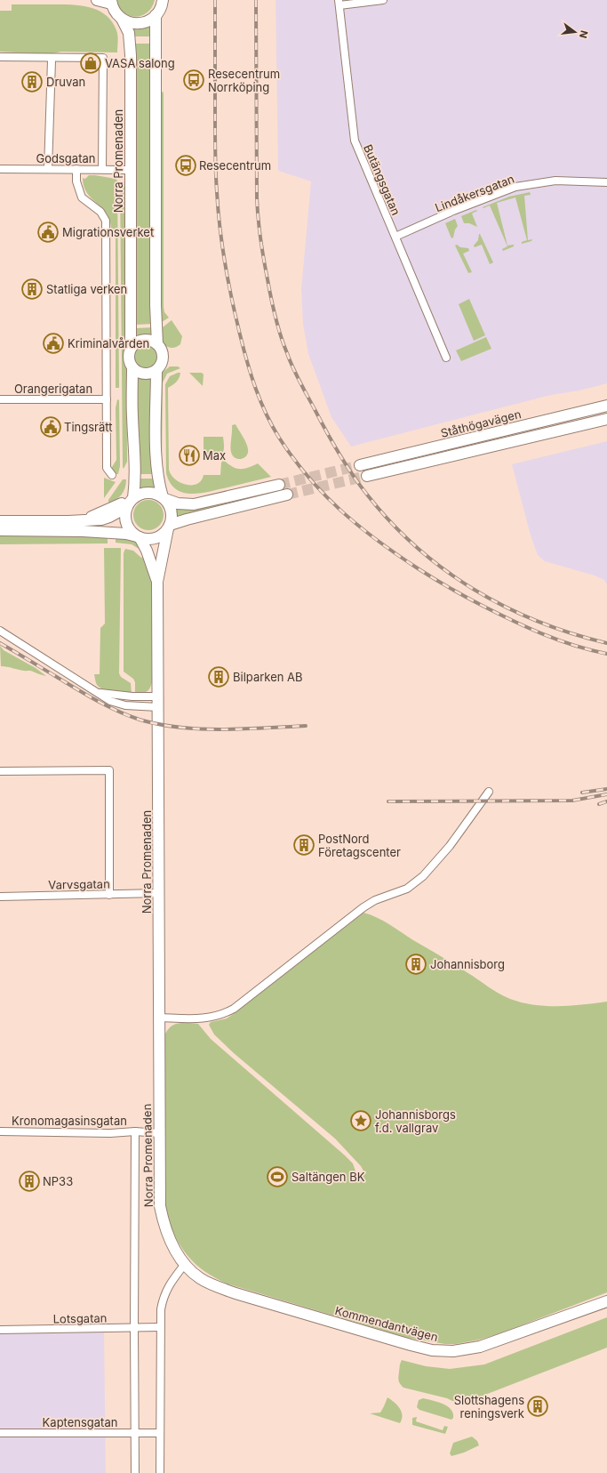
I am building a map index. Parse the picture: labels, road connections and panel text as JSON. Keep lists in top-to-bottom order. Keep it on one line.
{"streets":{"main road":["Norra Promenaden","Ståthögavägen","Kommendantvägen"],"street":["Godsgatan","Butängsgatan","Lindåkersgatan","Orangerigatan","Varvsgatan","Kronomagasinsgatan","Lotsgatan","Kaptensgatan"]},"crossings":[["Godsgatan","Norra Promenaden"],["Norra Promenaden","Varvsgatan"],["Norra Promenaden","Kronomagasinsgatan"],["Norra Promenaden","Kommendantvägen"],["Butängsgatan","Lindåkersgatan"]],"places":{"shop":["VASA salong"],"bus stop":["Resecentrum Norrköping","Resecentrum"],"building":["Druvan","Statliga verken","Bilparken AB","PostNord Företagscenter","Johannisborg","NP33","Slottshagens reningsverk"],"public building":["Migrationsverket","Kriminalvården","Tingsrätt"],"restaurant":["Max"],"place":["Johannisborgs f.d. vallgrav"],"sports":["Saltängen BK"]},"north":"right"}
